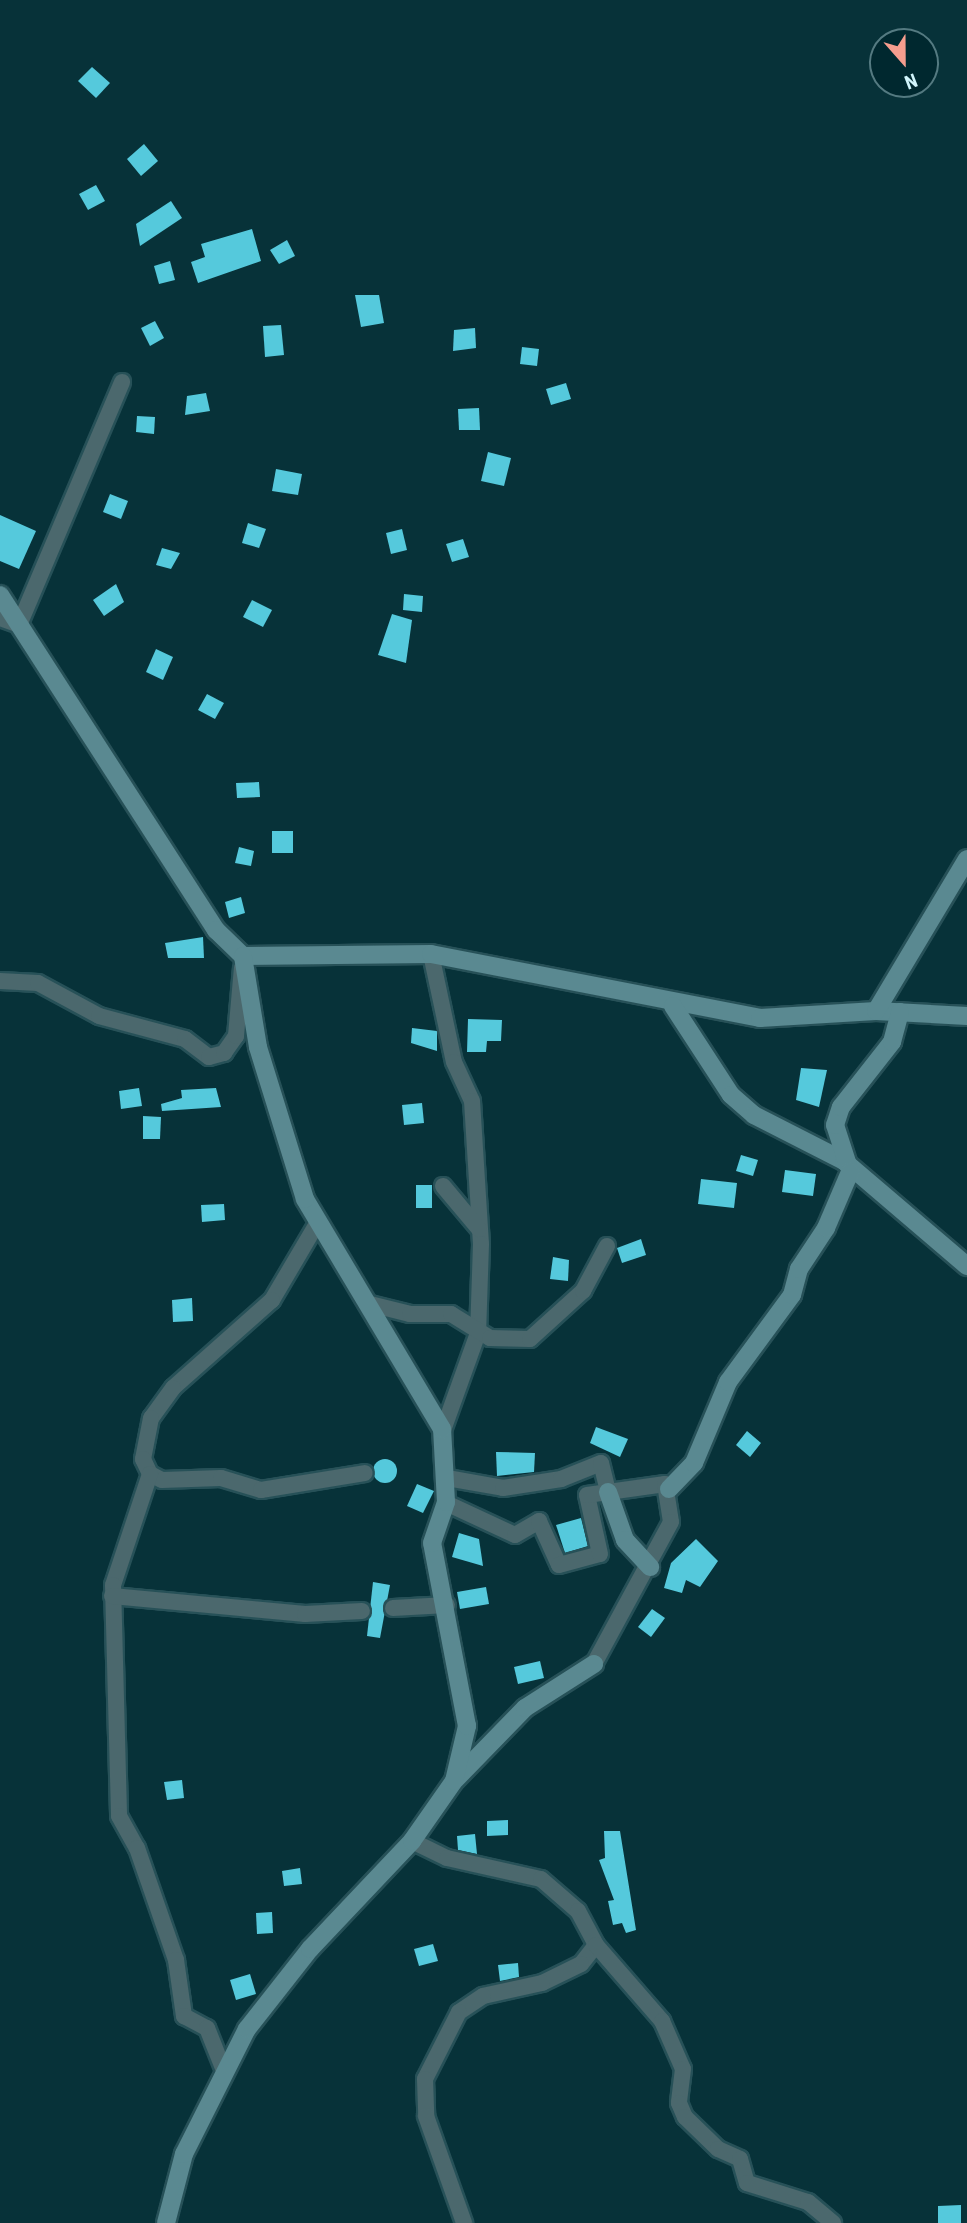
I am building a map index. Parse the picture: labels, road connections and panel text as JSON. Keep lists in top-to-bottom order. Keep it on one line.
{"north":"bottom"}
